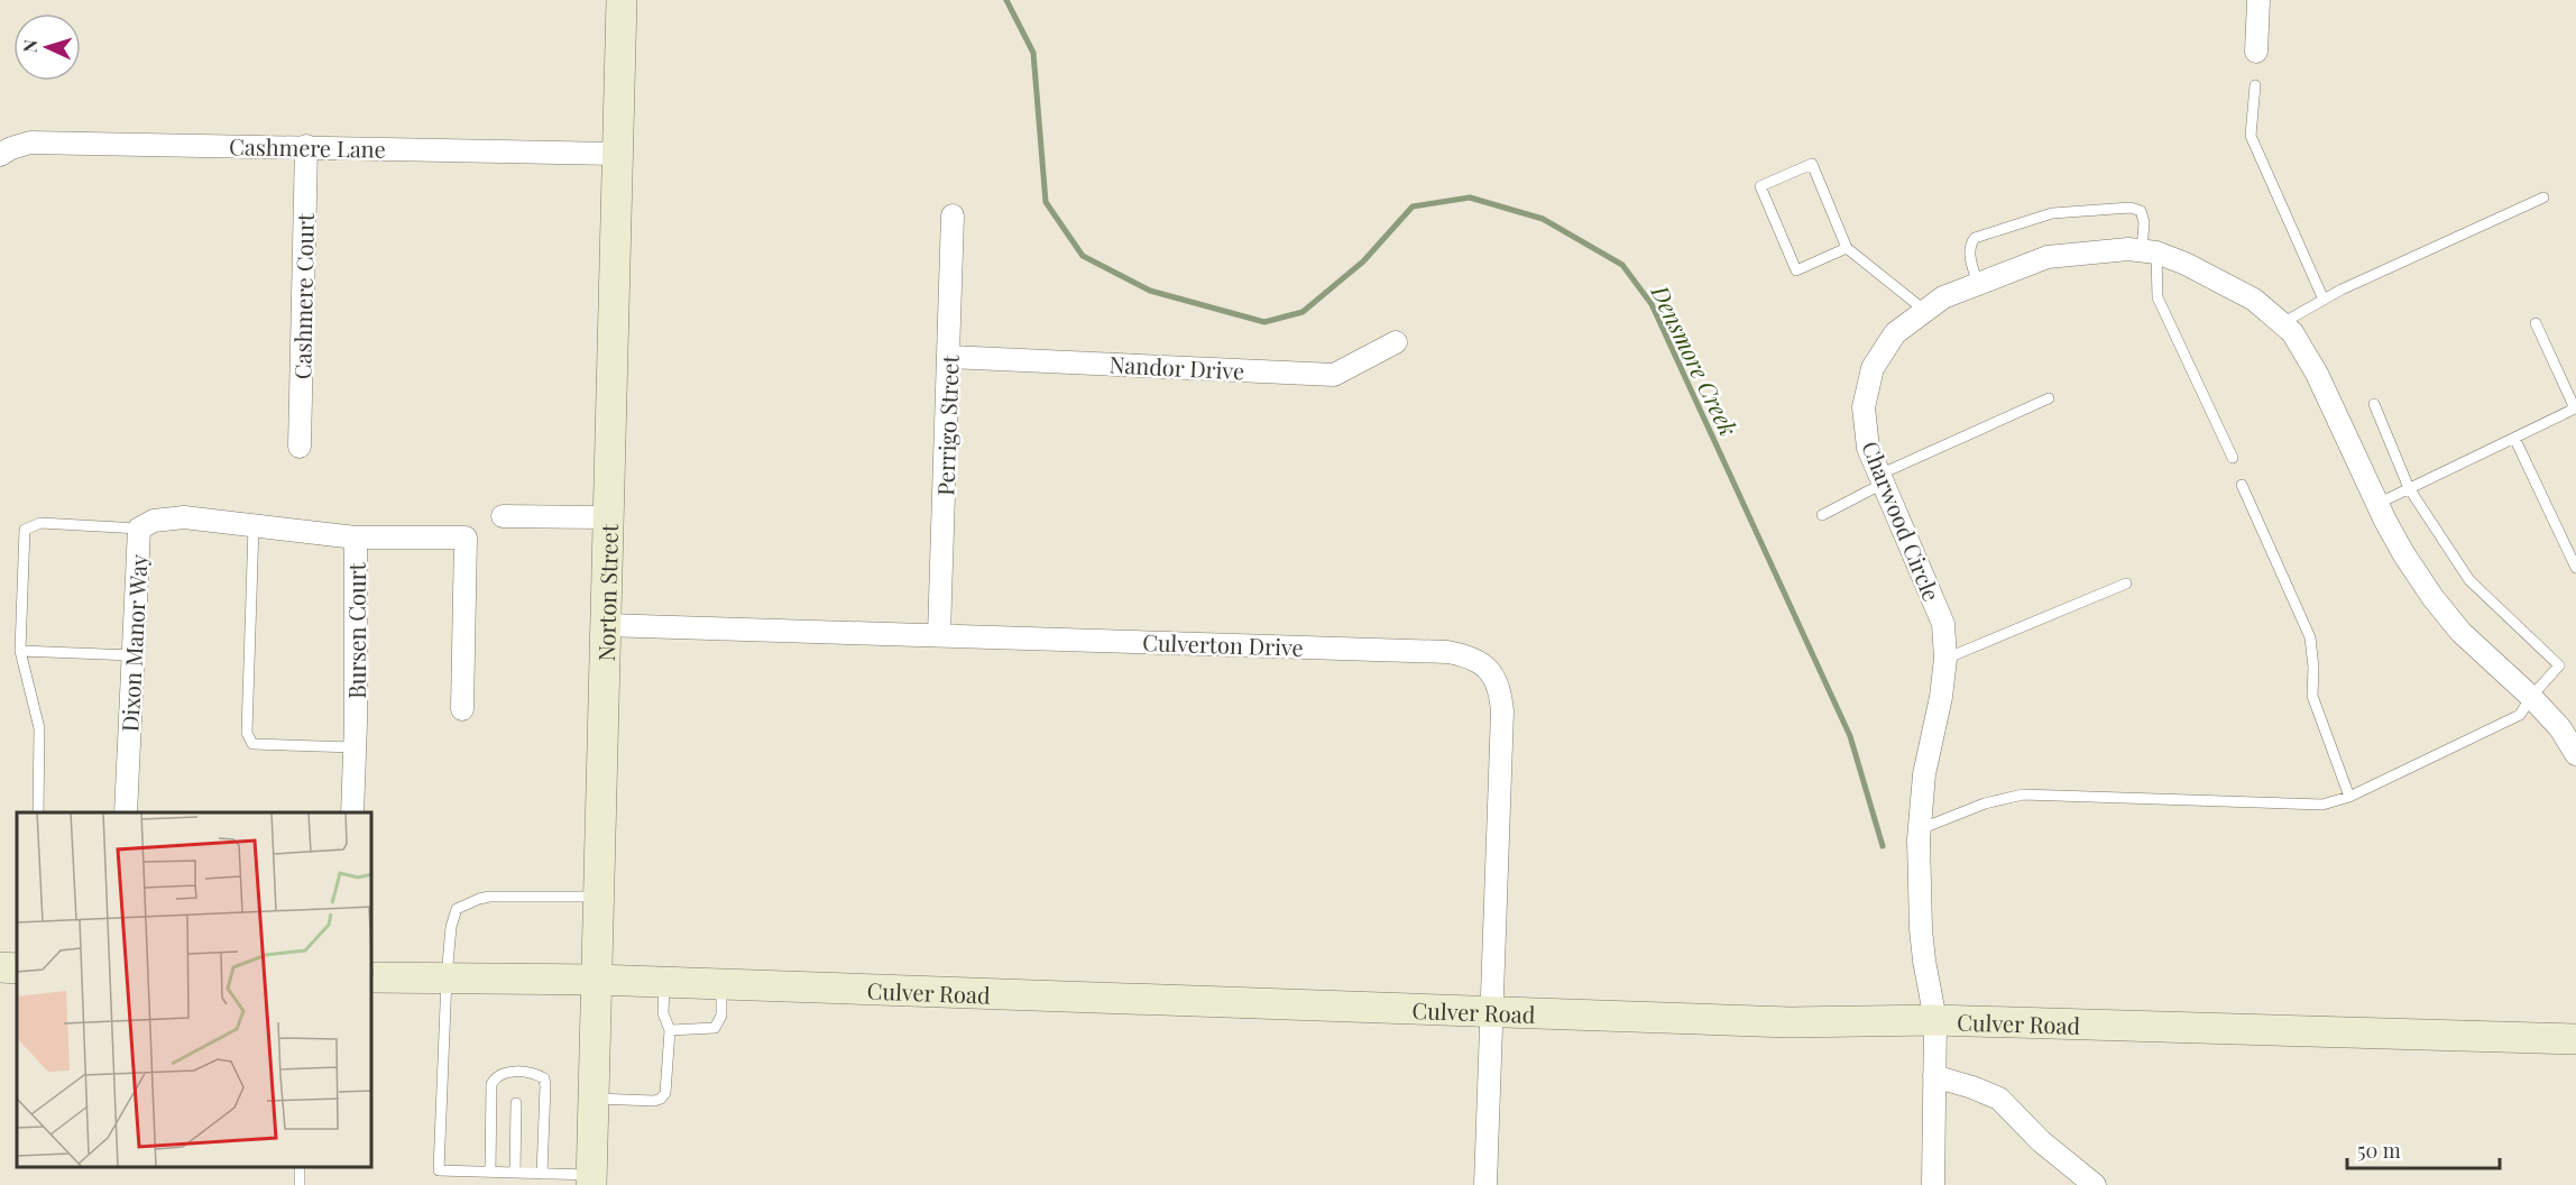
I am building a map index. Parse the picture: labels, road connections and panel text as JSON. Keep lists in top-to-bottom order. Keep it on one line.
{"streets":{"main road":["Norton Street","Culver Road"],"street":["Cashmere Lane","Cashmere Court","Nandor Drive","Perrigo Street","Charwood Circle","Bursen Court","Dixon Manor Way","Culverton Drive"]},"crossings":[["Cashmere Lane","Cashmere Court"],["Cashmere Lane","Norton Street"],["Nandor Drive","Perrigo Street"],["Perrigo Street","Culverton Drive"],["Charwood Circle","Culver Road"],["Norton Street","Culverton Drive"],["Norton Street","Culver Road"],["Bursen Court","Dixon Manor Way"],["Culverton Drive","Culver Road"]],"water":["Densmore Creek"],"scale_bar":"50 m","north":"left"}
